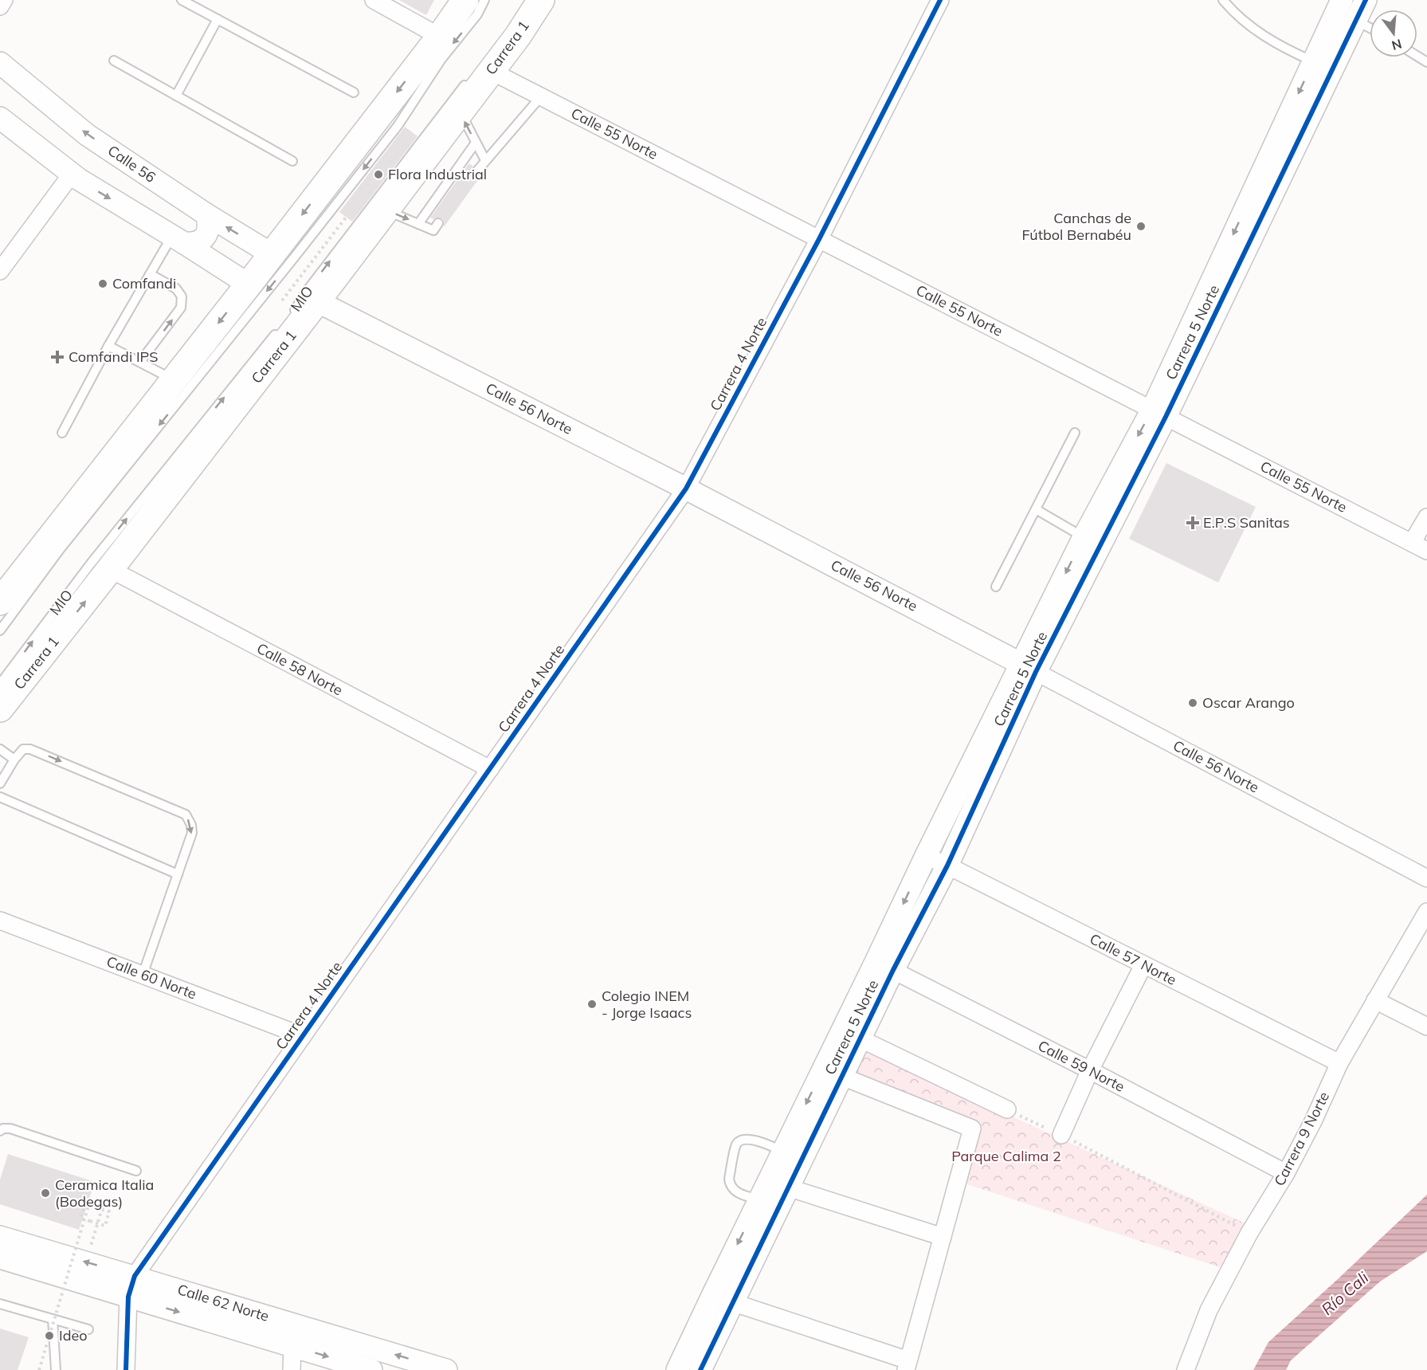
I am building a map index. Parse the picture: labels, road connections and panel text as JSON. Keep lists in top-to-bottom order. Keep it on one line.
{"streets":{"main road":["Carrera 1"],"street":["Calle 55 Norte","Calle 56","Carrera 5 Norte","Carrera 4 Norte","Calle 56 Norte","Calle 58 Norte","Calle 57 Norte","Calle 60 Norte","Calle 59 Norte","Carrera 9 Norte","Calle 62 Norte"],"lane":["MIO"]},"crossings":[["Carrera 1","Calle 55 Norte"],["Carrera 1","MIO"],["Carrera 1","Calle 56 Norte"],["Carrera 1","Calle 58 Norte"],["Calle 55 Norte","MIO"],["Calle 55 Norte","Carrera 5 Norte"],["Calle 55 Norte","Carrera 4 Norte"],["Carrera 5 Norte","Calle 56 Norte"],["Carrera 5 Norte","Calle 57 Norte"],["Carrera 5 Norte","Calle 59 Norte"],["Carrera 4 Norte","Calle 56 Norte"],["Carrera 4 Norte","Calle 58 Norte"],["Carrera 4 Norte","Calle 60 Norte"],["Carrera 4 Norte","Calle 62 Norte"],["Calle 57 Norte","Carrera 9 Norte"],["Calle 59 Norte","Carrera 9 Norte"]],"water":["Río Cali"],"parks":["Parque Calima 2"],"places":{"other":["Flora Industrial","Canchas de Fútbol Bernabéu","Comfandi","Oscar Arango","Colegio INEM - Jorge Isaacs","Ceramica Italia (Bodegas)","Ideo"],"health":["Comfandi IPS","E.P.S Sanitas"]},"north":"bottom"}
